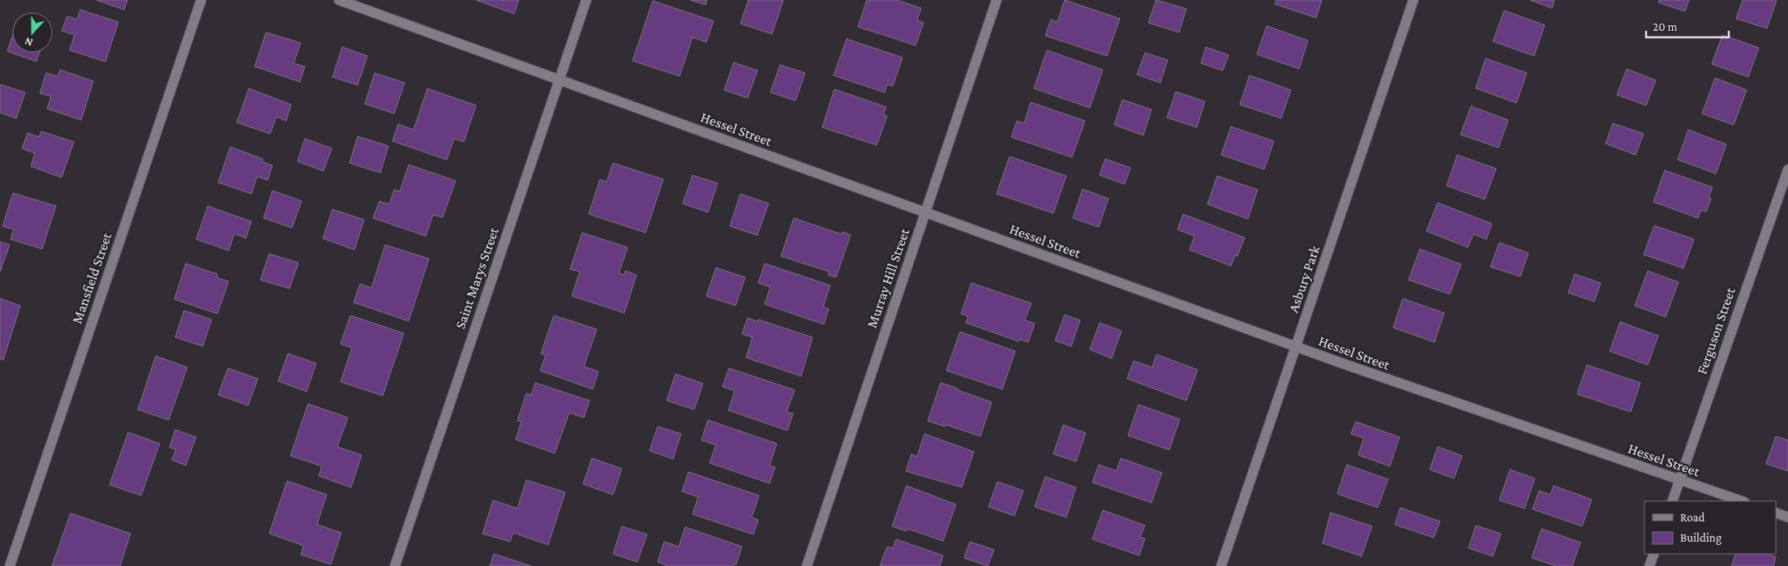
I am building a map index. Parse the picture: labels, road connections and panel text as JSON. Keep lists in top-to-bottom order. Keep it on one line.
{"streets":{"street":["Hessel Street","Mansfield Street","Saint Marys Street","Murray Hill Street","Asbury Park","Ferguson Street"]},"crossings":[["Hessel Street","Saint Marys Street"],["Hessel Street","Murray Hill Street"],["Hessel Street","Asbury Park"],["Hessel Street","Ferguson Street"]],"legend":["Road","Building"],"scale_bar":"20 m","north":"bottom"}
